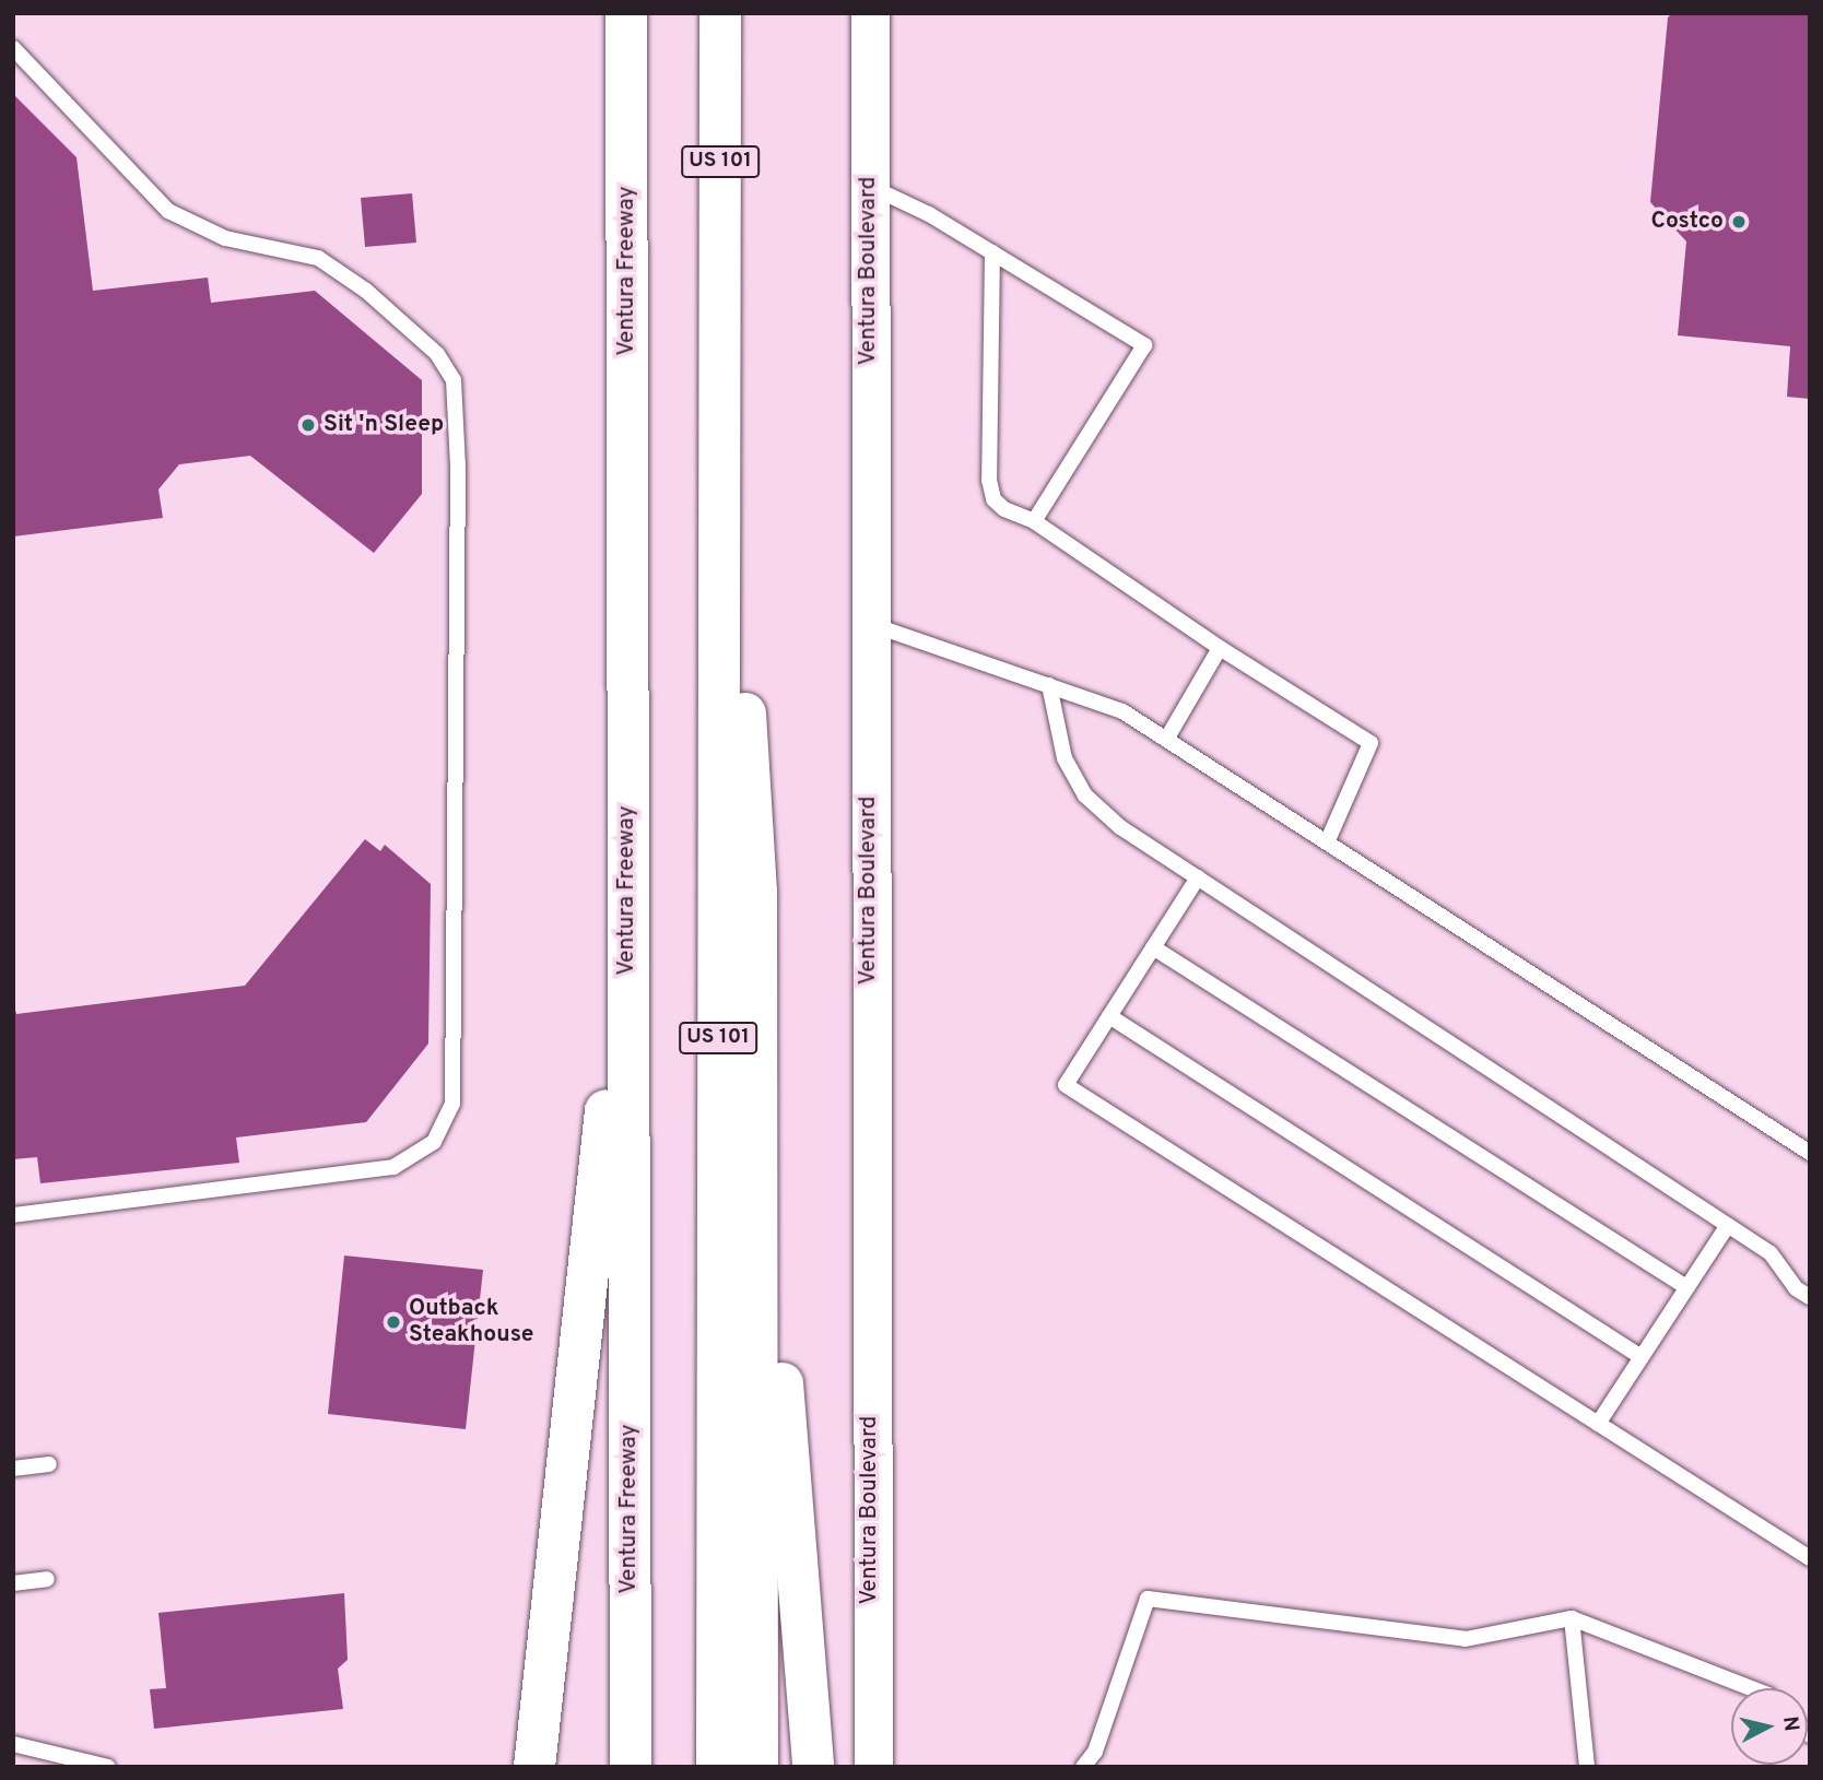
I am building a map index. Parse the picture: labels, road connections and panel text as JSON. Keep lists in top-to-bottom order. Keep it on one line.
{"streets":{"highway":["US 101","Ventura Freeway"],"street":["Ventura Boulevard"]},"places":["Costco","Sit 'n Sleep","Outback Steakhouse"],"north":"right"}
